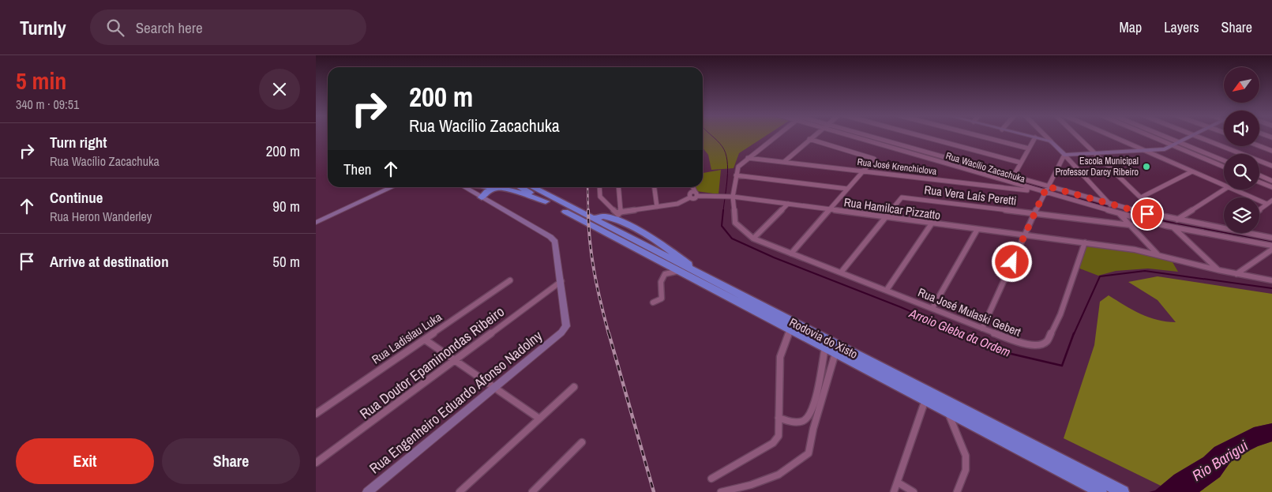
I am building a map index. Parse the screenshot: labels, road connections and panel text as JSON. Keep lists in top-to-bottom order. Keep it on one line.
{"streets":{"highway":["Rodovia do Xisto"],"street":["Rua José Krenchiclova","Rua Wacílio Zacachuka","Rua Vera Laís Peretti","Rua Hamilcar Pizzatto","Rua José Mulaski Gebert","Rua Ladislau Luka","Rua Doutor Epaminondas Ribeiro","Rua Engenheiro Eduardo Afonso Nadolny"]},"crossings":[["Rua José Krenchiclova","Rua Wacílio Zacachuka"],["Rua José Krenchiclova","Rua José Mulaski Gebert"],["Rua Hamilcar Pizzatto","Rua José Mulaski Gebert"],["Rua Doutor Epaminondas Ribeiro","Rua Engenheiro Eduardo Afonso Nadolny"]],"water":["Arroio Gleba da Ordem","Rio Barigui"],"places":["Escola Municipal Professor Darcy Ribeiro"],"north":"bottom left","page":{"header":"Turnly","search":"Search here","nav":["Map","Layers","Share"],"heading":["5 min","340 m · 09:51"],"turn":["200 m","Rua Wacílio Zacachuka"],"list":[{"name":"Turn right","note":"Rua Wacílio Zacachuka","value":"200 m"},{"name":"Continue","note":"Rua Heron Wanderley","value":"90 m"},{"name":"Arrive at destination","value":"50 m"}],"then":"Then","buttons":["Exit","Share"]}}
